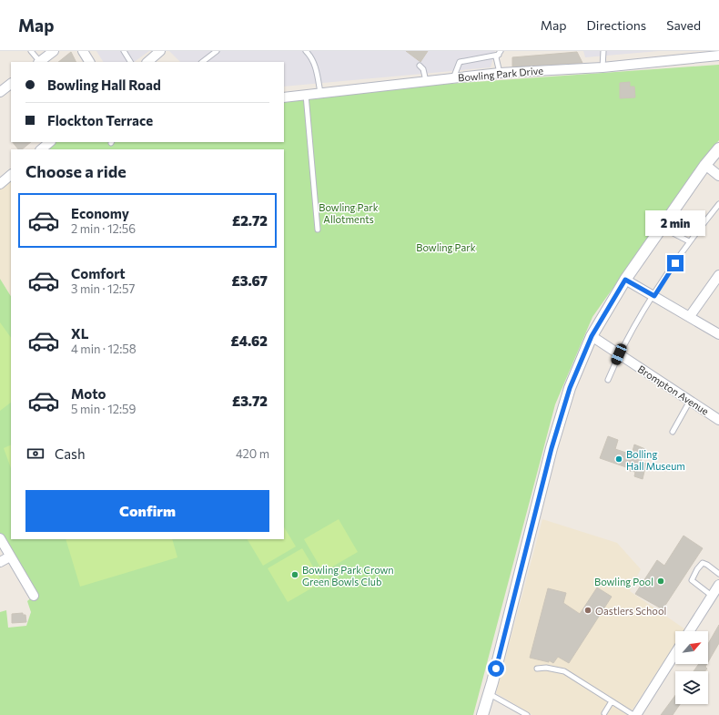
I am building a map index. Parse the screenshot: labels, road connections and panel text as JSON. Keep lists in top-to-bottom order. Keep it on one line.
{"streets":{"street":["Bowling Park Drive","Brompton Avenue"]},"parks":["Bowling Park Allotments","Bowling Park"],"places":["Bolling Hall Museum","Bowling Park Crown Green Bowls Club","Bowling Pool","Oastlers School"],"north":"top right","page":{"header":"Map","nav":["Map","Directions","Saved"],"banner":["Bowling Hall Road","Flockton Terrace"],"heading":"Choose a ride","list":[{"name":"Economy","note":"2 min · 12:56","value":"£2.72"},{"name":"Comfort","note":"3 min · 12:57","value":"£3.67"},{"name":"XL","note":"4 min · 12:58","value":"£4.62"},{"name":"Moto","note":"5 min · 12:59","value":"£3.72"}],"bubble":"2 min","pay":["Cash","420 m"],"buttons":"Confirm"}}
